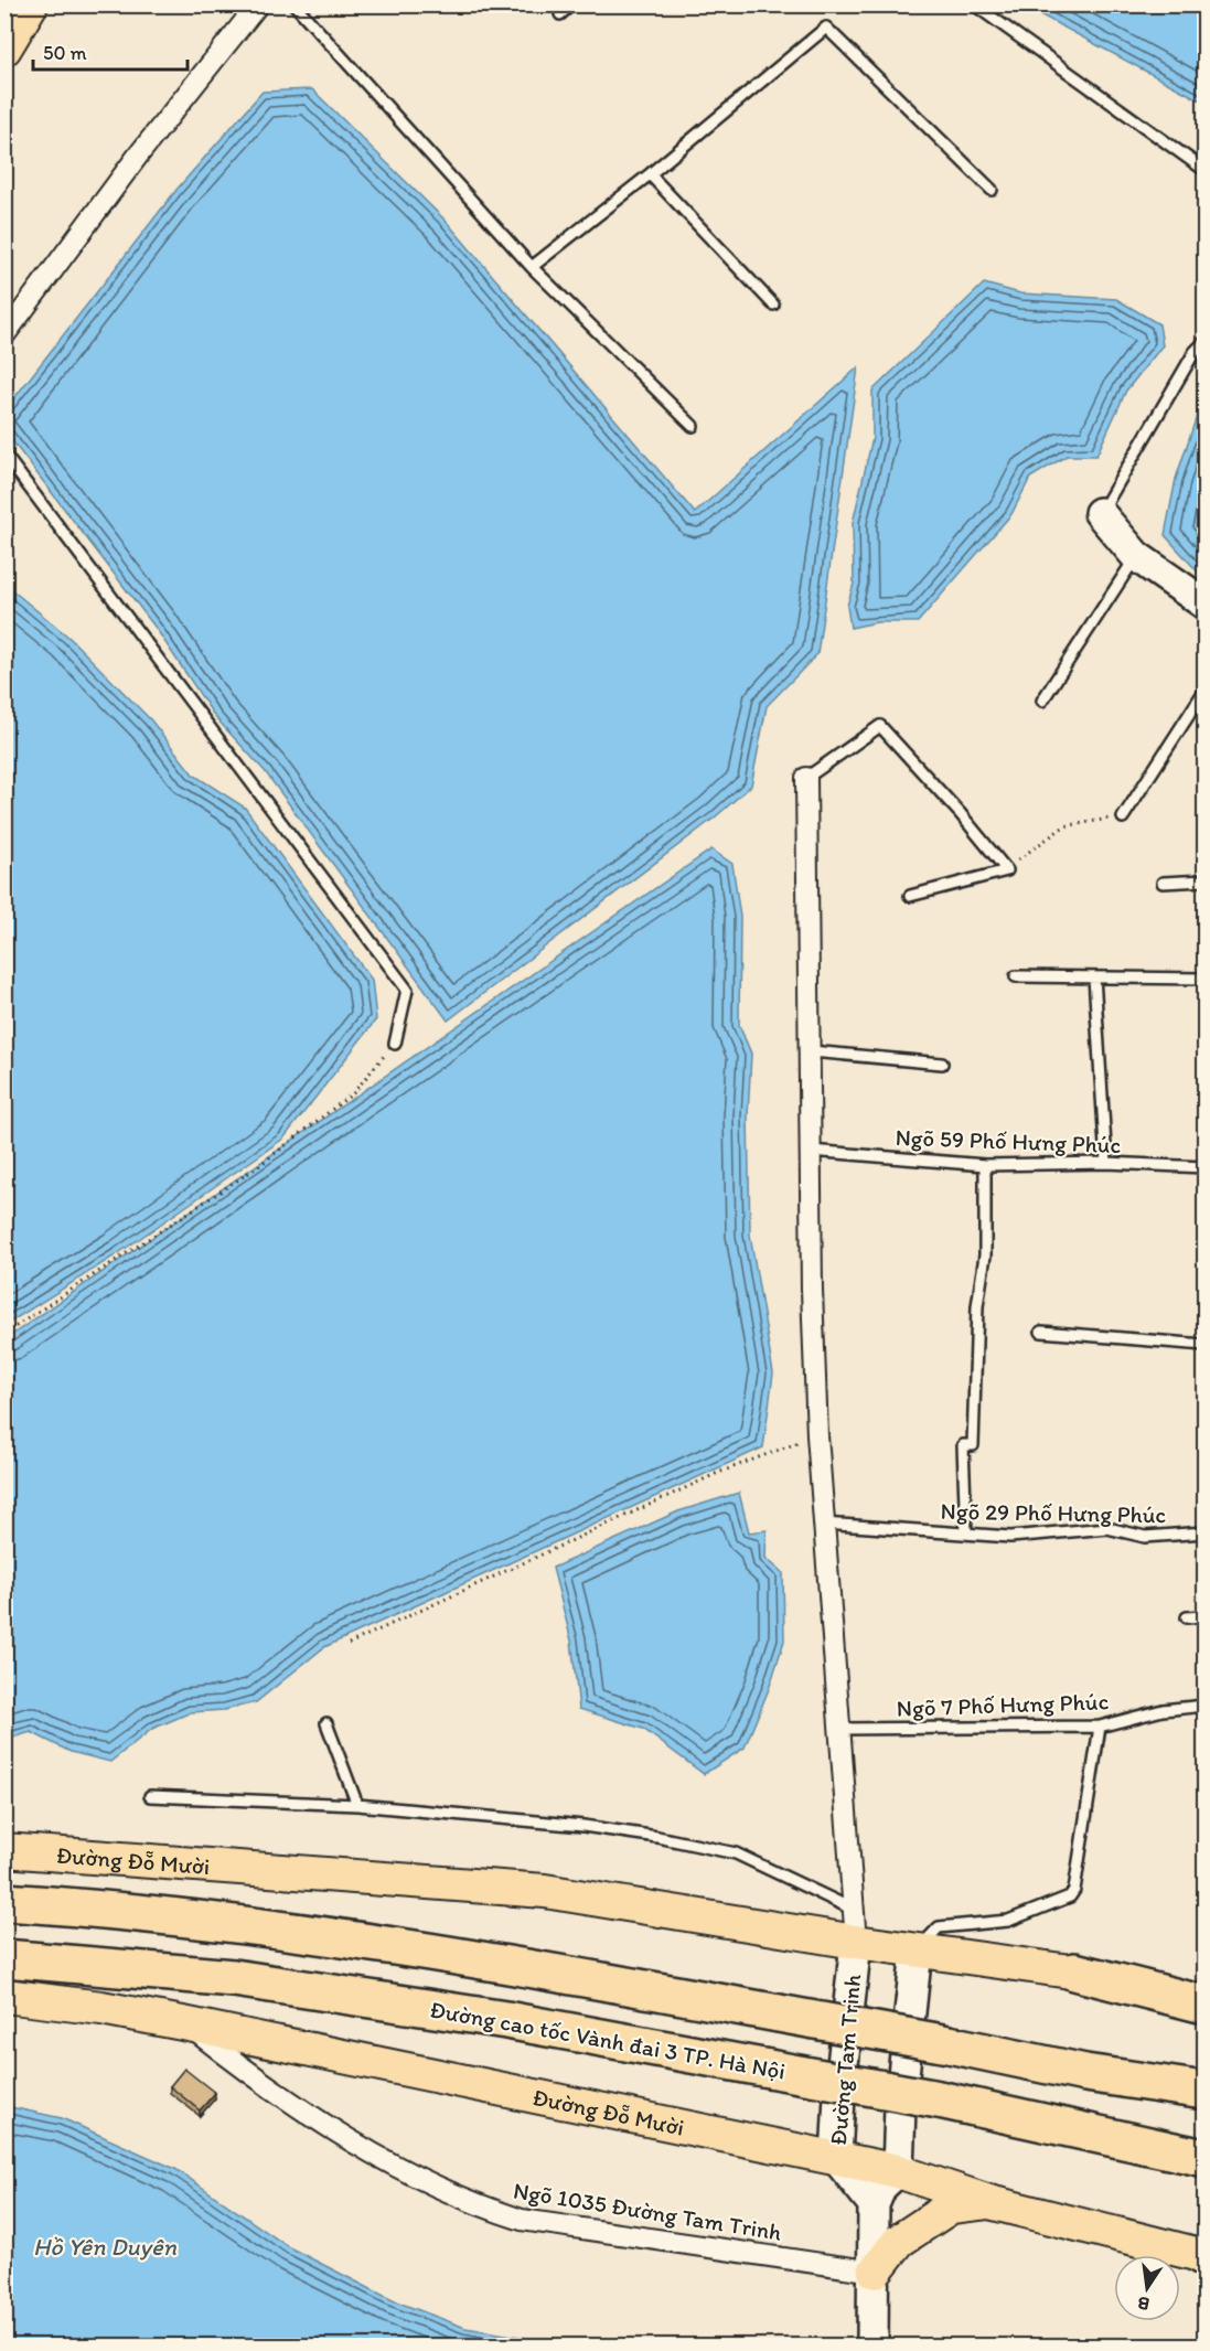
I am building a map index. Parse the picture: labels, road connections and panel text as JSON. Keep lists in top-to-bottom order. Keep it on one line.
{"streets":{"highway":["Đường cao tốc Vành đai 3 TP. Hà Nội"],"main road":["Đường Đỗ Mười","Đường Tam Trinh"],"street":["Ngõ 1035 Đường Tam Trinh"],"lane":["Ngõ 59 Phố Hưng Phúc","Ngõ 29 Phố Hưng Phúc","Ngõ 7 Phố Hưng Phúc"]},"crossings":[["Đường Đỗ Mười","Đường Tam Trinh"],["Đường Đỗ Mười","Ngõ 1035 Đường Tam Trinh"]],"water":["Hồ Yên Duyên"],"scale_bar":"50 m","north":"bottom"}
